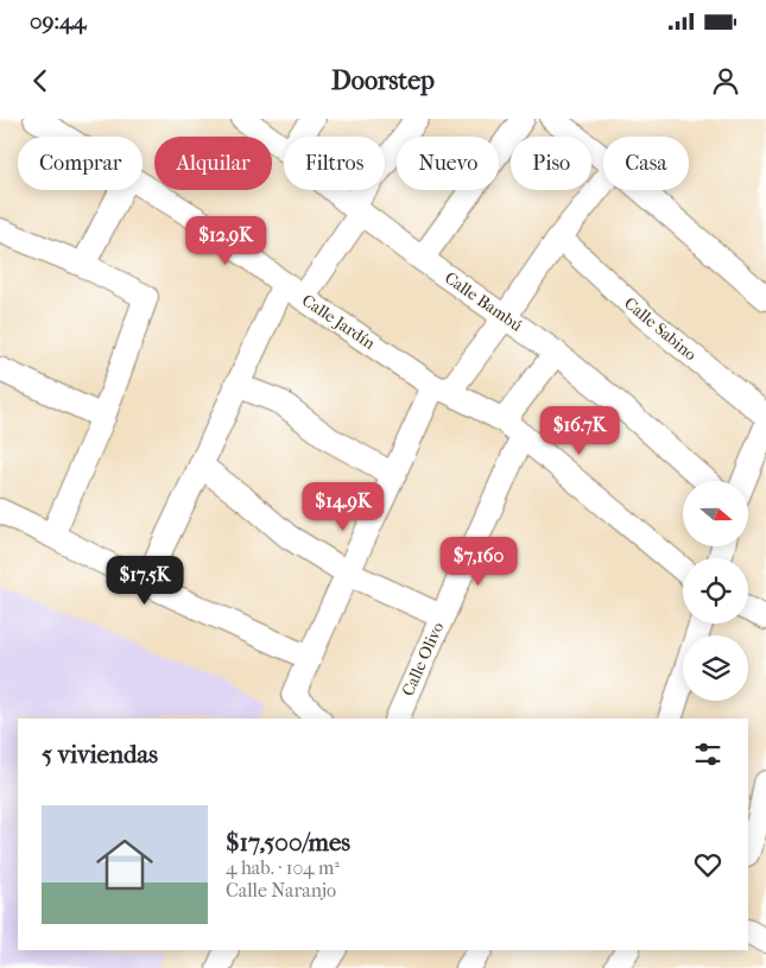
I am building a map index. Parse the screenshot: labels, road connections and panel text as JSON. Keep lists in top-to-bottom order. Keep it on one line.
{"streets":{"street":["Calle Bambú","Calle Jardín","Calle Sabino","Calle Olivo"]},"crossings":[["Calle Jardín","Calle Olivo"]],"north":"right","page":{"status":"09:44","header":"Doorstep","chip":["Comprar","Alquilar","Filtros","Nuevo","Piso","Casa"],"price":["$12.9K","$16.7K","$14.9K","$7,160","$17.5K"],"heading":"5 viviendas","list":[{"name":"$17,500/mes","note":"4 hab. · 104 m² · Calle Naranjo"}]}}
